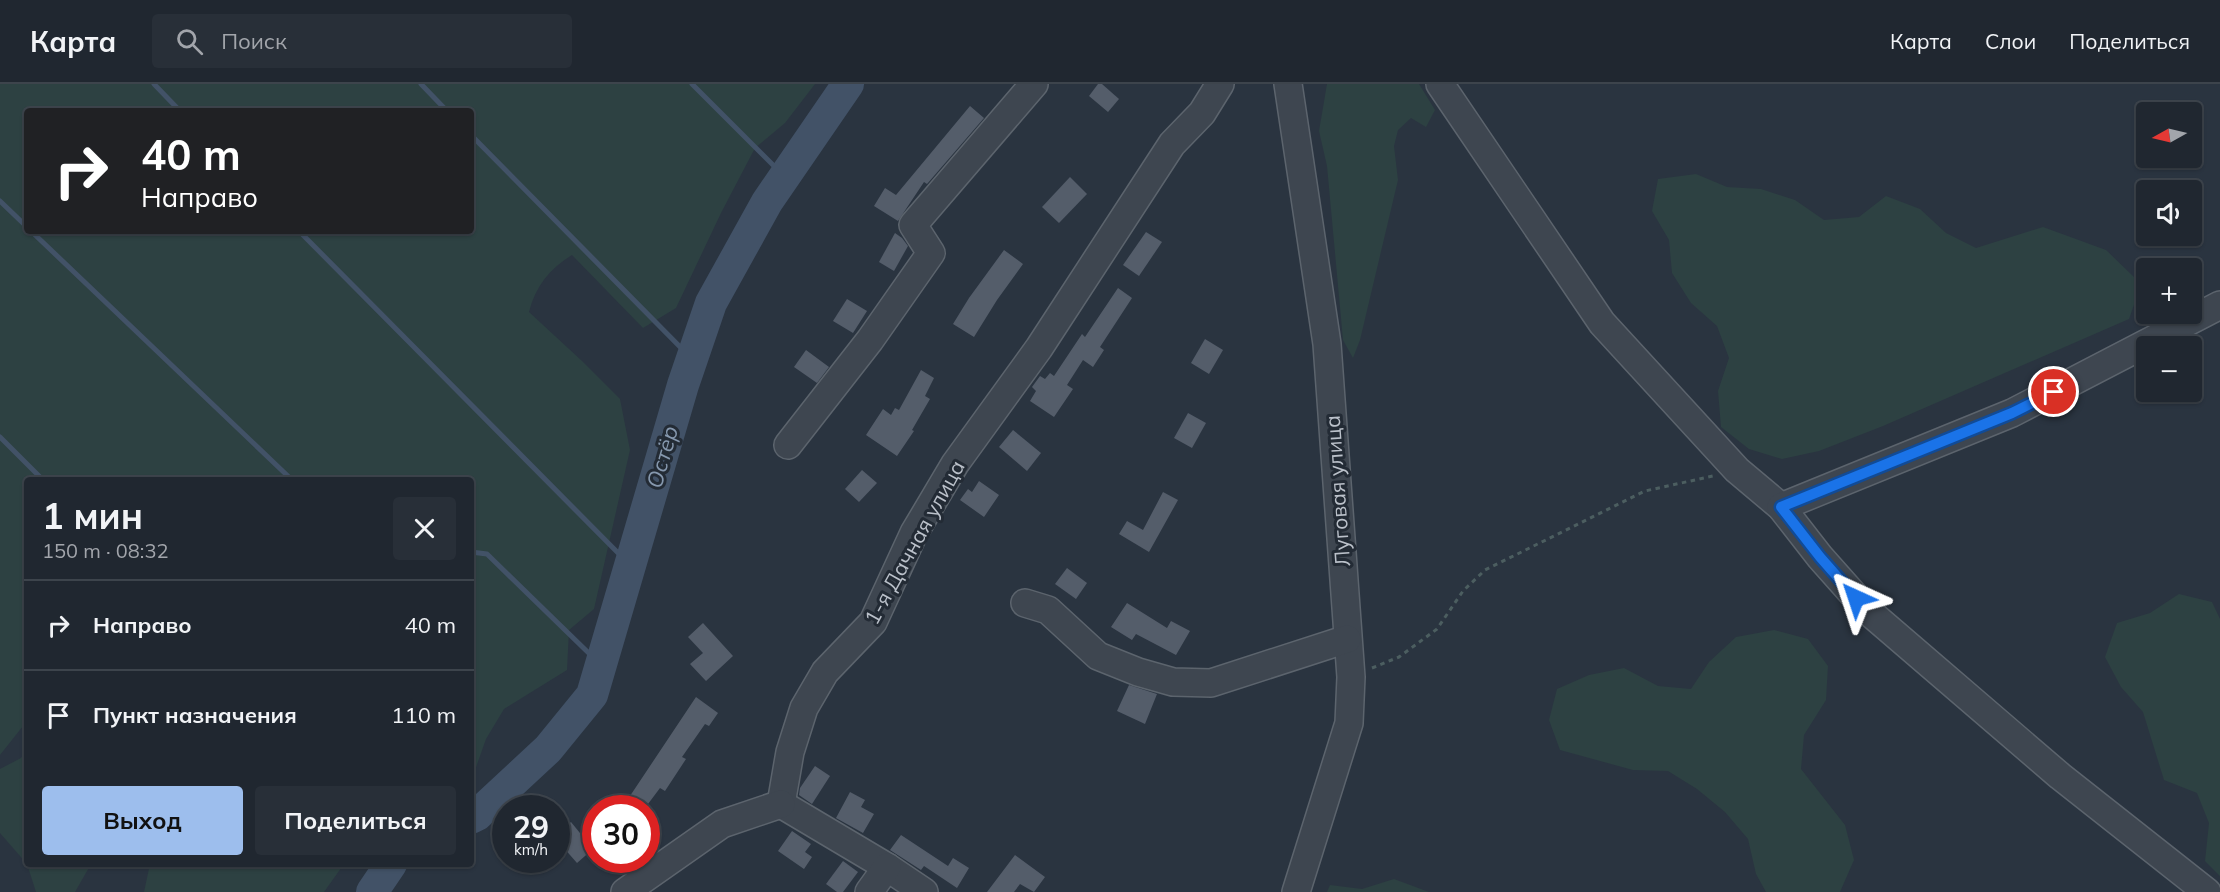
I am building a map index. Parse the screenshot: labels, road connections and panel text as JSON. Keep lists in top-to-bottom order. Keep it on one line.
{"streets":{"street":["Луговая улица","1-я Дачная улица"]},"water":["Остёр"],"north":"left","page":{"header":"Карта","search":"Поиск","nav":["Карта","Слои","Поделиться"],"map_buttons":["+","−"],"turn":["40 m","Направо"],"heading":["1 мин","150 m · 08:32"],"list":[{"name":"Направо","value":"40 m"},{"name":"Пункт назначения","value":"110 m"}],"buttons":["Выход","Поделиться"],"speed":"29 km/h","limit":"30"}}
